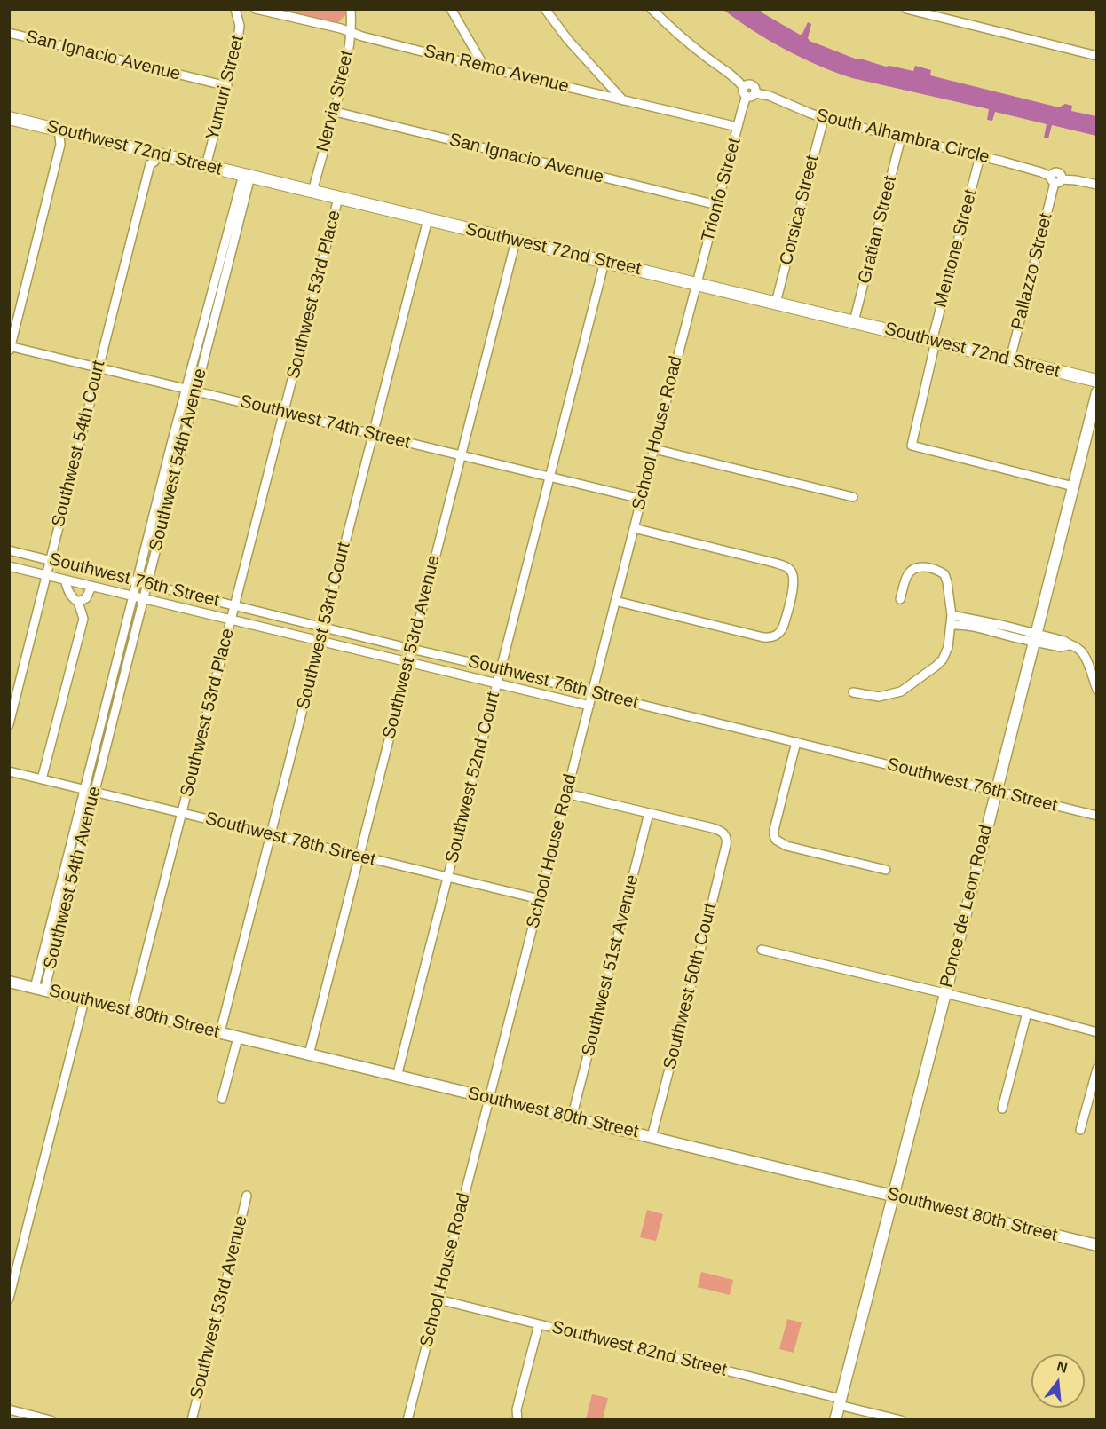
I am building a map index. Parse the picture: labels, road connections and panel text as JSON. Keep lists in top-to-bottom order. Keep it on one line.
{"streets":{"main road":["Southwest 72nd Street"],"street":["San Ignacio Avenue","San Remo Avenue","Yumuri Street","Nervia Street","South Alhambra Circle","Trionfo Street","Corsica Street","Gratian Street","Mentone Street","Pallazzo Street","Southwest 53rd Place","Southwest 74th Street","School House Road","Southwest 54th Court","Southwest 54th Avenue","Southwest 76th Street","Southwest 53rd Court","Southwest 53rd Avenue","Southwest 52nd Court","Southwest 78th Street","Ponce de Leon Road","Southwest 51st Avenue","Southwest 50th Court","Southwest 80th Street","Southwest 82nd Street"]},"crossings":[["San Ignacio Avenue","Yumuri Street"],["San Ignacio Avenue","Nervia Street"],["San Ignacio Avenue","Trionfo Street"],["San Remo Avenue","Nervia Street"],["San Remo Avenue","Trionfo Street"],["Yumuri Street","Southwest 72nd Street"],["Nervia Street","Southwest 72nd Street"],["South Alhambra Circle","Trionfo Street"],["South Alhambra Circle","Corsica Street"],["South Alhambra Circle","Gratian Street"],["South Alhambra Circle","Mentone Street"],["South Alhambra Circle","Pallazzo Street"],["Southwest 72nd Street","Trionfo Street"],["Southwest 72nd Street","Corsica Street"],["Southwest 72nd Street","Gratian Street"],["Southwest 72nd Street","Mentone Street"],["Southwest 72nd Street","Pallazzo Street"],["Southwest 72nd Street","Southwest 53rd Place"],["Southwest 72nd Street","School House Road"],["Southwest 72nd Street","Southwest 54th Court"],["Southwest 72nd Street","Southwest 54th Avenue"],["Southwest 72nd Street","Southwest 53rd Court"],["Southwest 72nd Street","Southwest 53rd Avenue"],["Southwest 72nd Street","Southwest 52nd Court"],["Trionfo Street","School House Road"],["Mentone Street","Ponce de Leon Road"],["Southwest 53rd Place","Southwest 74th Street"],["Southwest 53rd Place","Southwest 76th Street"],["Southwest 53rd Place","Southwest 78th Street"],["Southwest 53rd Place","Southwest 80th Street"],["Southwest 74th Street","School House Road"],["Southwest 74th Street","Southwest 54th Court"],["Southwest 74th Street","Southwest 54th Avenue"],["Southwest 74th Street","Southwest 53rd Court"],["Southwest 74th Street","Southwest 53rd Avenue"],["Southwest 74th Street","Southwest 52nd Court"],["School House Road","Southwest 76th Street"],["School House Road","Southwest 78th Street"],["School House Road","Southwest 80th Street"],["School House Road","Southwest 82nd Street"],["Southwest 54th Court","Southwest 76th Street"],["Southwest 54th Avenue","Southwest 76th Street"],["Southwest 54th Avenue","Southwest 78th Street"],["Southwest 54th Avenue","Southwest 80th Street"],["Southwest 76th Street","Southwest 53rd Court"],["Southwest 76th Street","Southwest 53rd Avenue"],["Southwest 76th Street","Southwest 52nd Court"],["Southwest 76th Street","Ponce de Leon Road"],["Southwest 53rd Court","Southwest 78th Street"],["Southwest 53rd Court","Southwest 80th Street"],["Southwest 53rd Avenue","Southwest 78th Street"],["Southwest 53rd Avenue","Southwest 80th Street"],["Southwest 52nd Court","Southwest 78th Street"],["Southwest 52nd Court","Southwest 80th Street"],["Ponce de Leon Road","Southwest 80th Street"],["Ponce de Leon Road","Southwest 82nd Street"],["Southwest 51st Avenue","Southwest 50th Court"],["Southwest 51st Avenue","Southwest 80th Street"],["Southwest 50th Court","Southwest 80th Street"]],"north":"top"}
